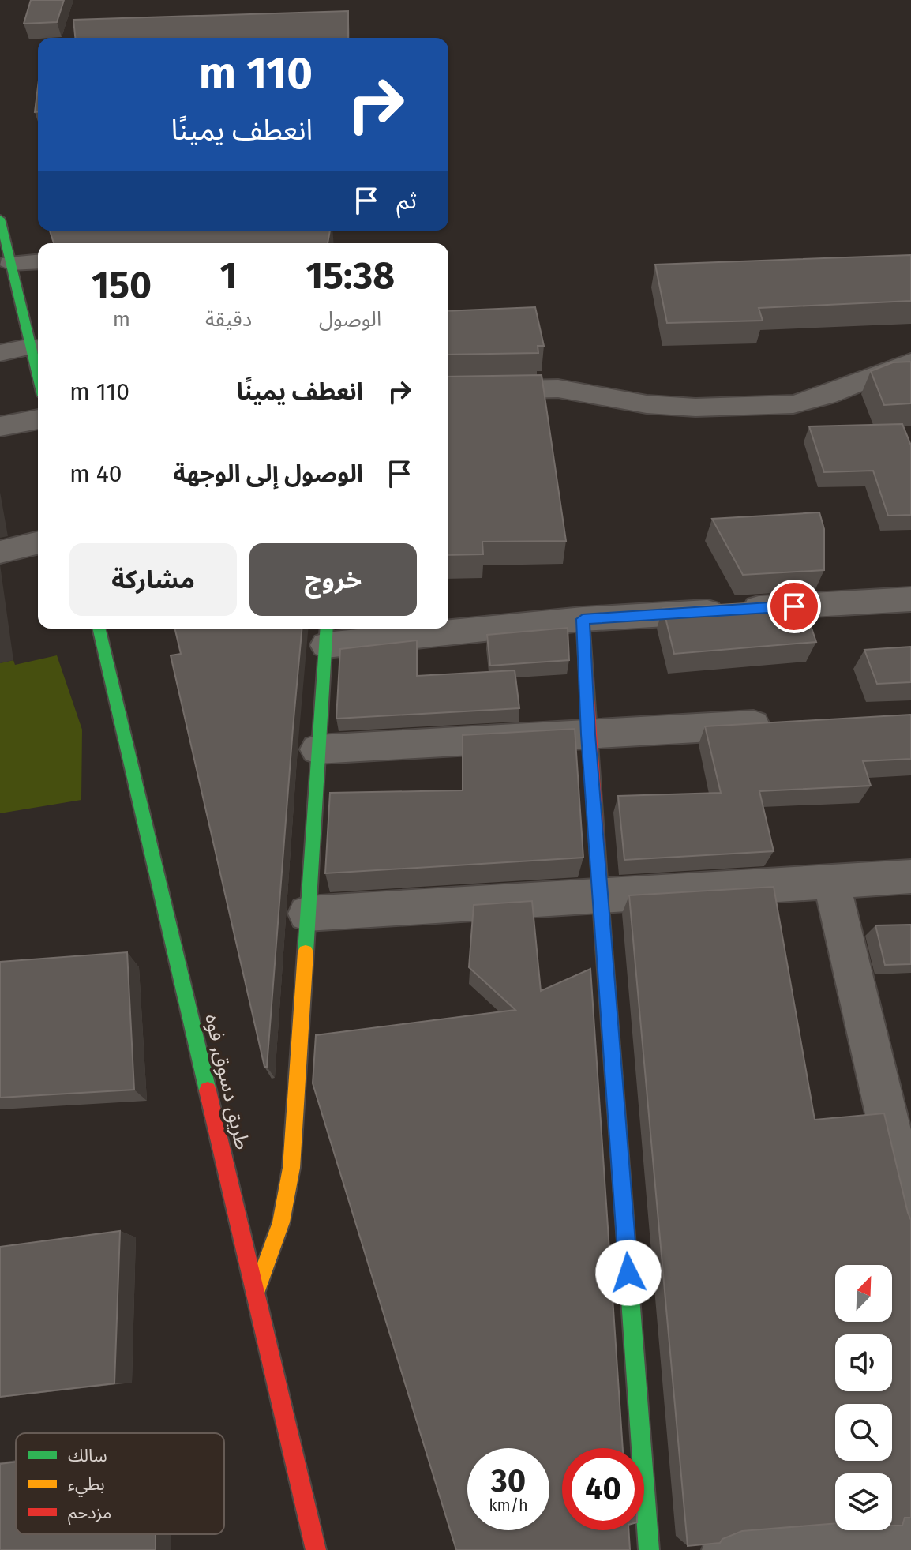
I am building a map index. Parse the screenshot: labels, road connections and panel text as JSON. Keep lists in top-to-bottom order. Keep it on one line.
{"streets":{"street":["طريق دسوق, فوه"]},"legend":["سالك","بطيء","مزدحم"],"north":"top right","page":{"turn":["110 m","انعطف يمينًا"],"then":"ثم","eta":["15:38","الوصول","1","دقيقة","150","m"],"list":[{"name":"انعطف يمينًا","value":"110 m"},{"name":"الوصول إلى الوجهة","value":"40 m"}],"buttons":["خروج","مشاركة"],"speed":"30 km/h","limit":"40"}}
